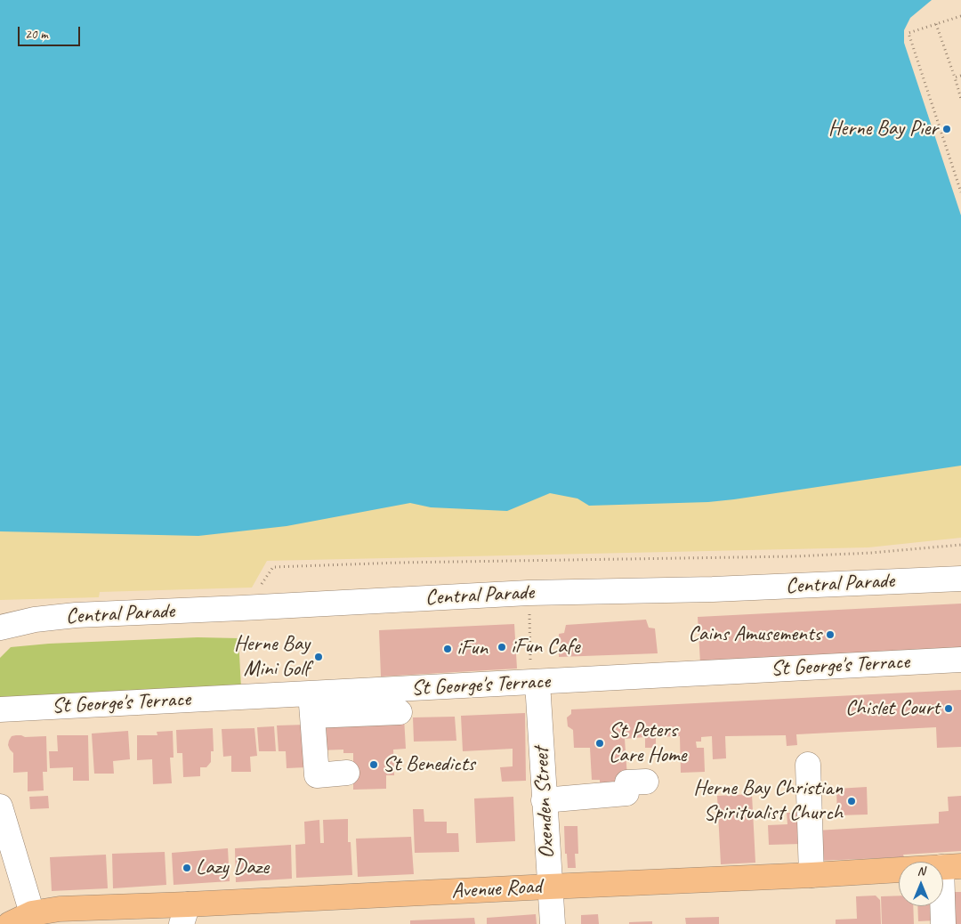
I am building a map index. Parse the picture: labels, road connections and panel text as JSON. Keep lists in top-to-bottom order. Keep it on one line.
{"streets":{"main road":["Avenue Road"],"street":["Central Parade","St George's Terrace","Oxenden Street"]},"crossings":[["St George's Terrace","Oxenden Street"],["Oxenden Street","Avenue Road"]],"places":["Herne Bay Pier","Cains Amusements","iFun Cafe","iFun","Herne Bay Mini Golf","Chislet Court","St Peters Care Home","St Benedicts","Herne Bay Christian Spiritualist Church","Lazy Daze"],"scale_bar":"20 m","north":"top"}
